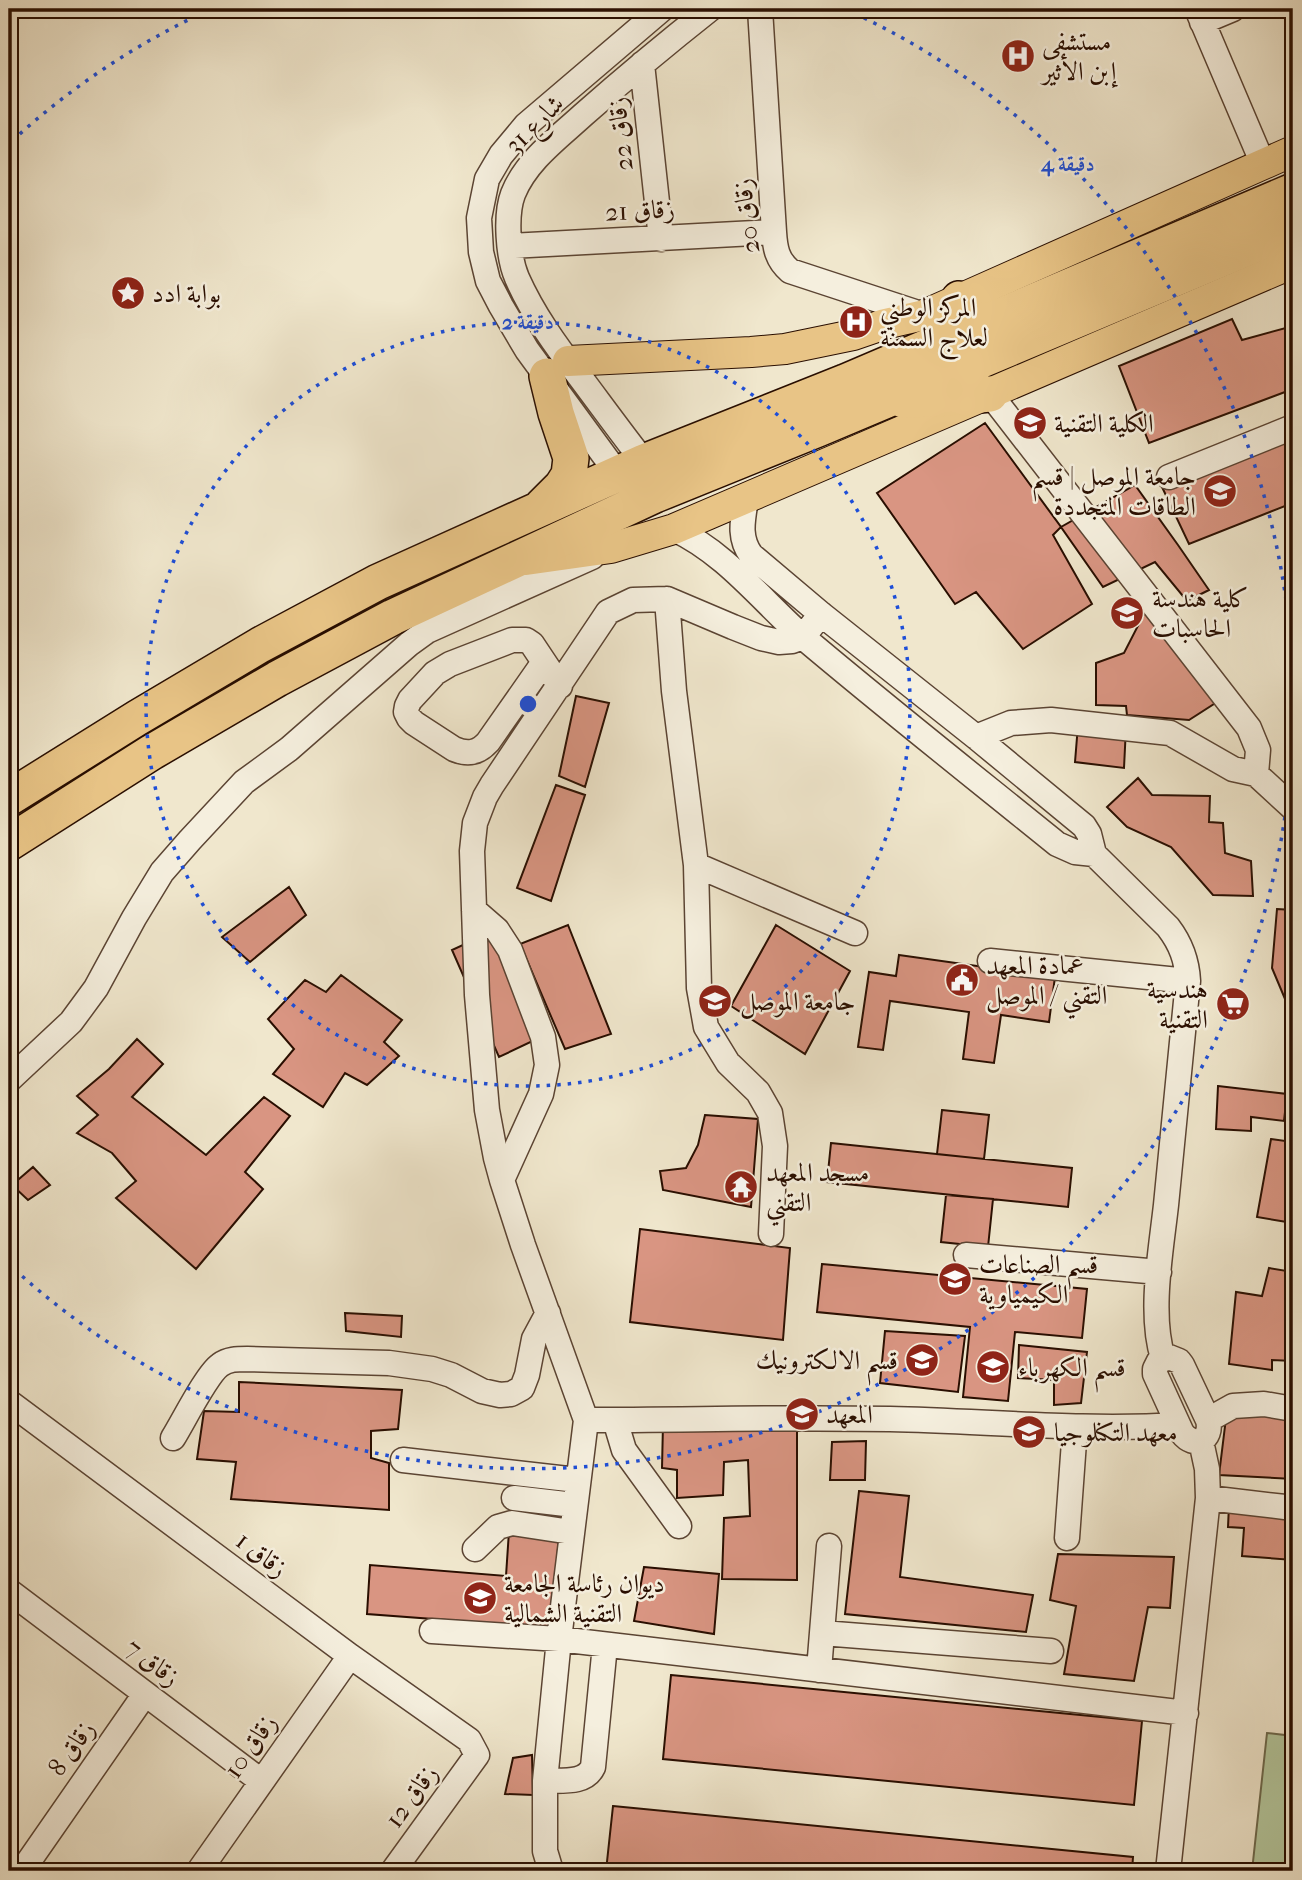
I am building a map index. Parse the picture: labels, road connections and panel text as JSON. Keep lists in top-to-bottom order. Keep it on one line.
{"streets":{"street":["شارع 31","زقاق 22","زقاق 21","زقاق 20","زقاق 1","زقاق 7","زقاق 10","زقاق 8","زقاق 12"]},"crossings":[["شارع 31","زقاق 22"],["شارع 31","زقاق 21"],["زقاق 22","زقاق 21"],["زقاق 21","زقاق 20"],["زقاق 1","زقاق 10"],["زقاق 1","زقاق 12"],["زقاق 7","زقاق 10"],["زقاق 7","زقاق 8"]],"places":{"hospital":["مستشفى إبن الأثير","المركز الوطني لعلاج السمنة"],"place":["بوابة ادد"],"school or university":["الكلية التقنية","جامعة الموصل | قسم الطاقات المتجددة","كلية هندسة الحاسبات","جامعة الموصل","قسم الصناعات الكيمياوية","قسم الالكترونيك","قسم الكهرباء","المعهد","معهد التكنلوجيا","ديوان رئاسة الجامعة التقنية الشمالية"],"public building":["عمادة المعهد التقني / الموصل"],"supermarket":["هندسية التقنية"],"temple":["مسجد المعهد التقني"]},"rings":["4 دقيقة","2 دقيقة"]}
